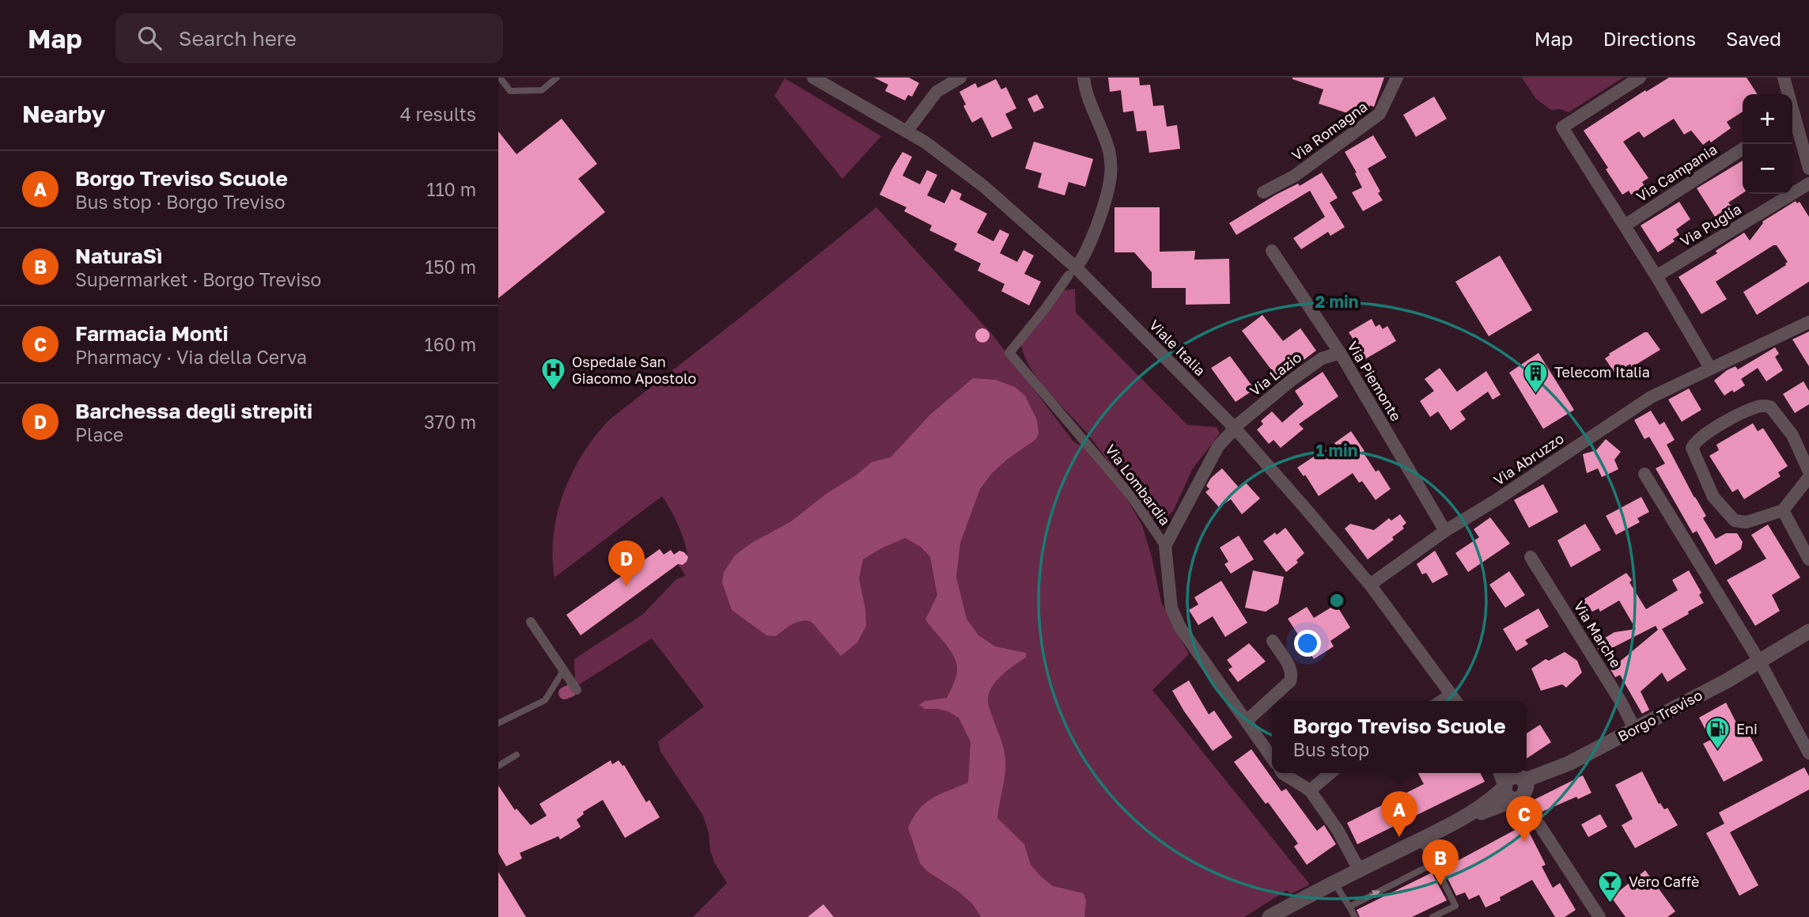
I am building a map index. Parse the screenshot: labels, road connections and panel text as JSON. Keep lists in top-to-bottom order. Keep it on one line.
{"streets":{"street":["Via Romagna","Via Campania","Via Puglia","Viale Italia","Via Lazio","Via Piemonte","Via Abruzzo","Via Lombardia","Via Marche","Borgo Treviso"]},"crossings":[["Viale Italia","Via Lazio"],["Viale Italia","Via Abruzzo"],["Viale Italia","Via Lombardia"],["Via Lazio","Via Piemonte"],["Via Lazio","Via Lombardia"],["Via Piemonte","Via Abruzzo"],["Via Marche","Borgo Treviso"]],"places":{"hospital":["Ospedale San Giacomo Apostolo"],"building":["Telecom Italia"],"fuel station":["Eni"],"bar":["Vero Caffè"]},"page":{"header":"Map","search":"Search here","nav":["Map","Directions","Saved"],"heading":["Nearby","4 results"],"map_buttons":["+","−"],"list":[{"mark":"A","name":"Borgo Treviso Scuole","note":"Bus stop · Borgo Treviso","value":"110 m"},{"mark":"B","name":"NaturaSì","note":"Supermarket · Borgo Treviso","value":"150 m"},{"mark":"C","name":"Farmacia Monti","note":"Pharmacy · Via della Cerva","value":"160 m"},{"mark":"D","name":"Barchessa degli strepiti","note":"Place","value":"370 m"}],"pins":["D","A","C","B"],"popup":["Borgo Treviso Scuole","Bus stop"]},"rings":["2 min","1 min"]}
